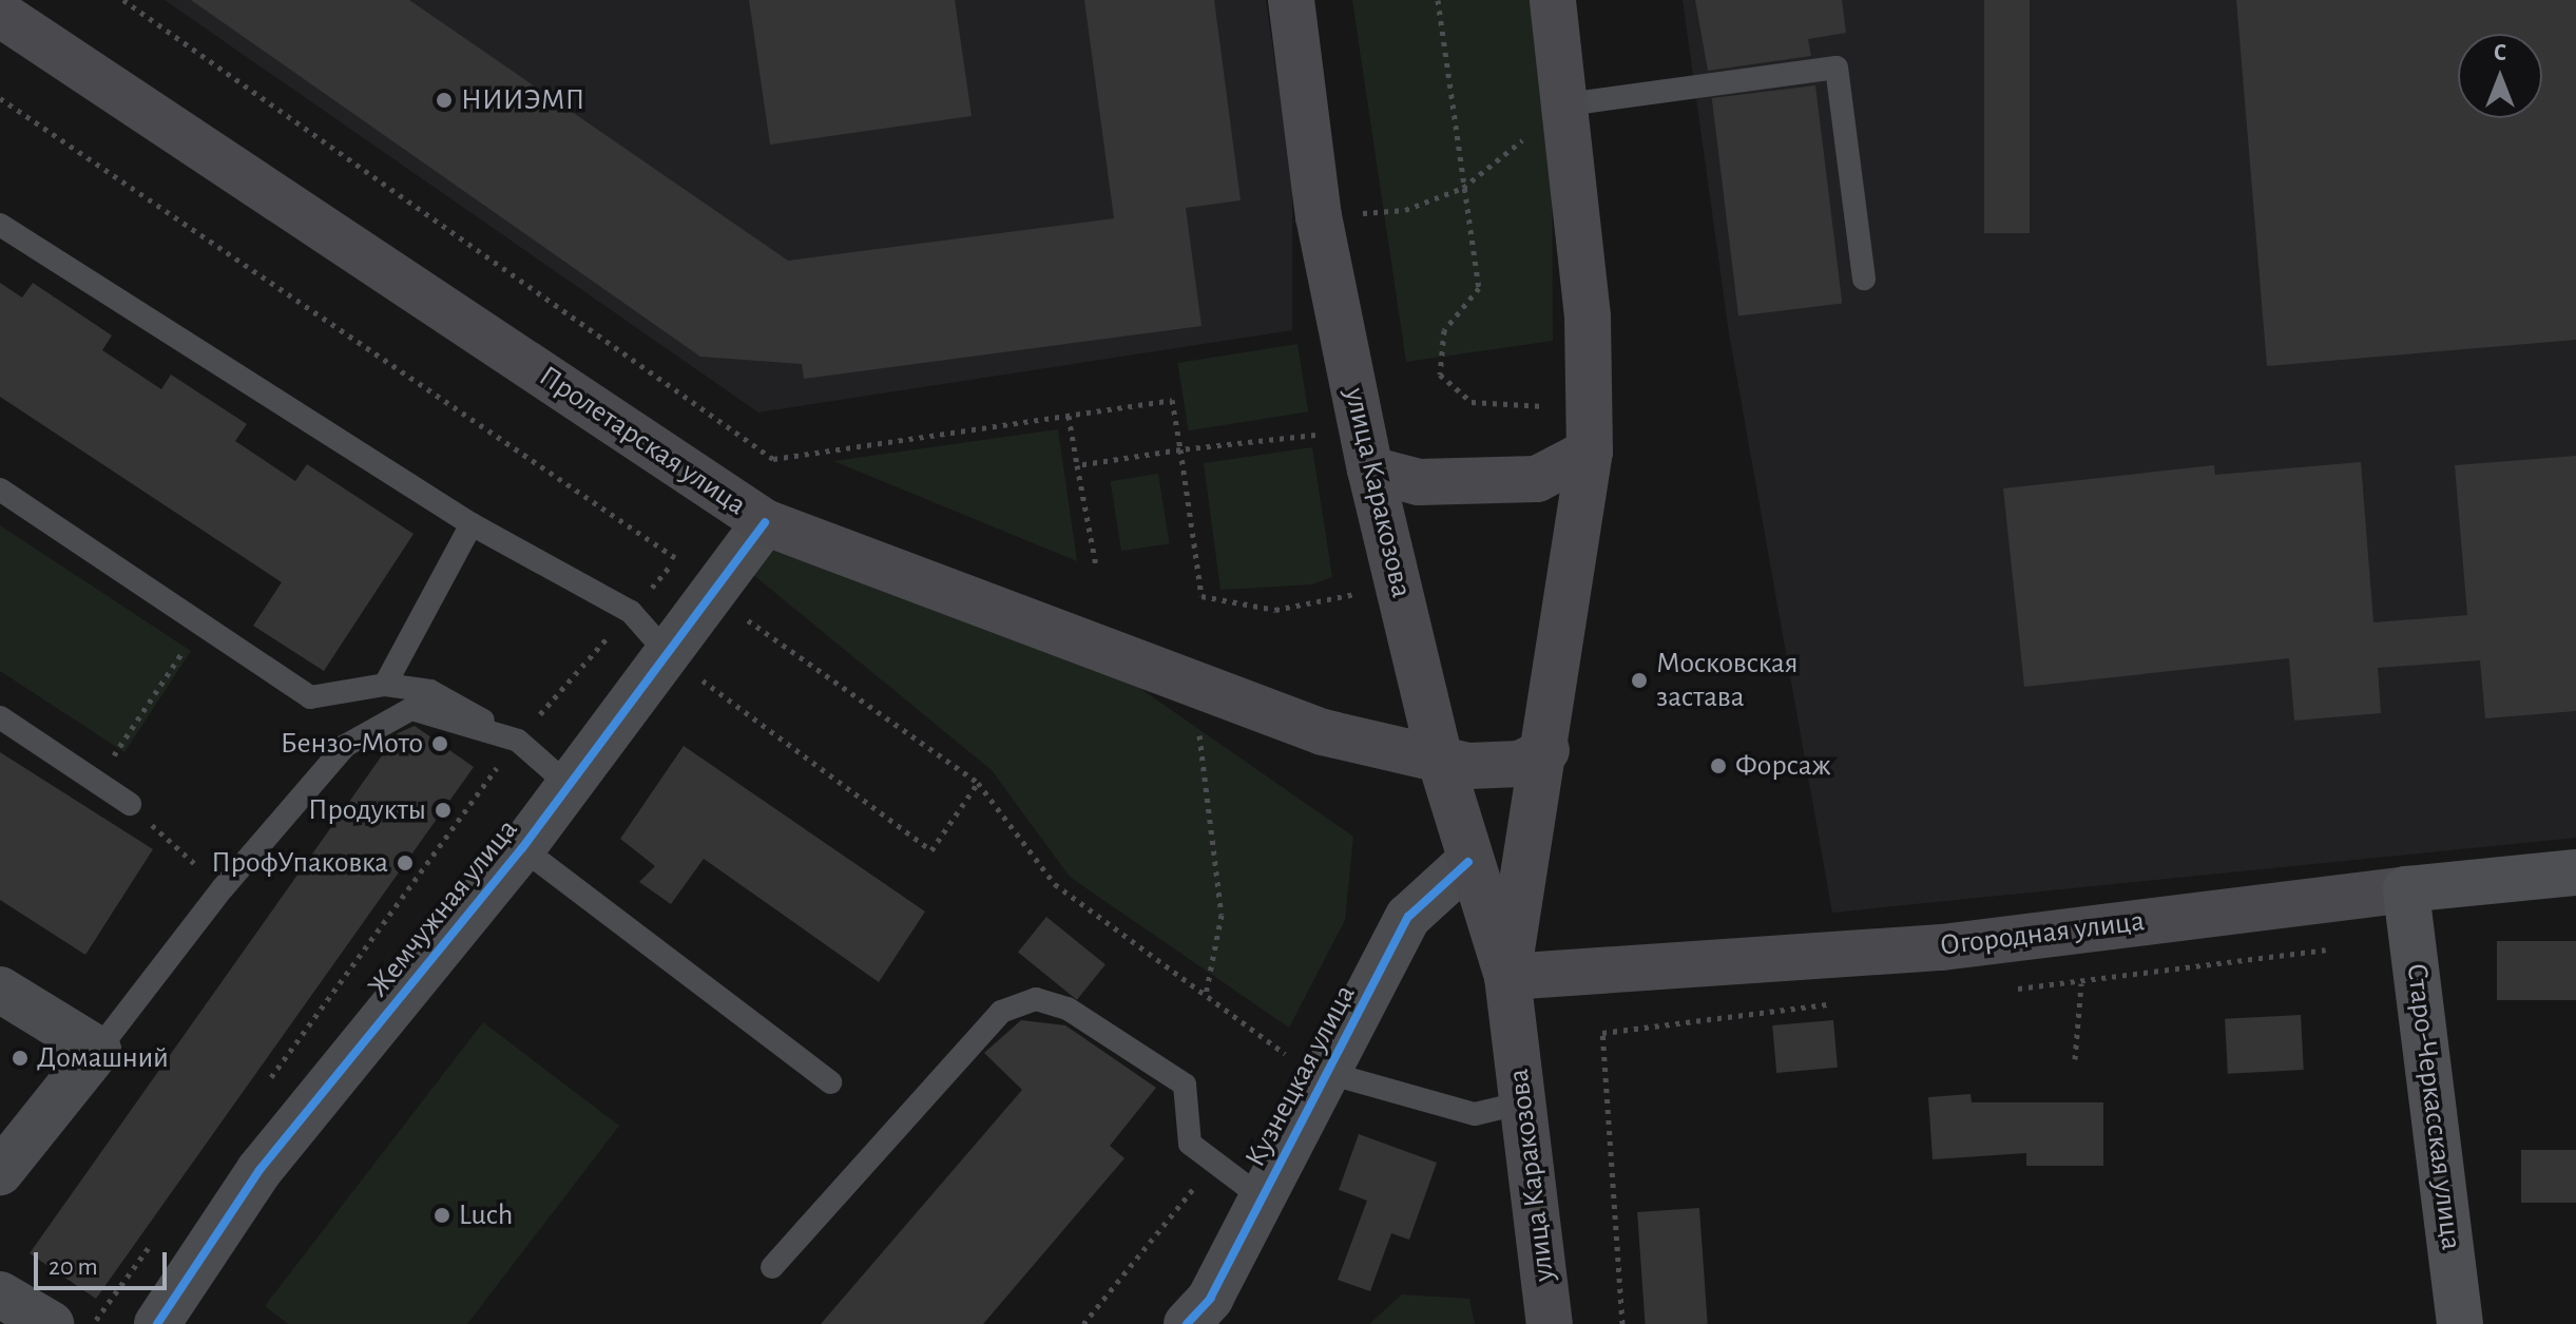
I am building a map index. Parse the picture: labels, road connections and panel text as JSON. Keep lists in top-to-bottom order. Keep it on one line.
{"streets":{"main road":["Пролетарская улица","улица Каракозова","Огородная улица","Старо-Черкасская улица"],"street":["Жемчужная улица","Кузнецкая улица"]},"crossings":[["Пролетарская улица","улица Каракозова"],["Пролетарская улица","Жемчужная улица"],["улица Каракозова","Огородная улица"],["улица Каракозова","Кузнецкая улица"],["Огородная улица","Старо-Черкасская улица"]],"places":["НИИЭМП","Московская застава","Бензо-Мото","Форсаж","Продукты","ПрофУпаковка","Домашний","Luch"],"scale_bar":"20 m","north":"top"}
